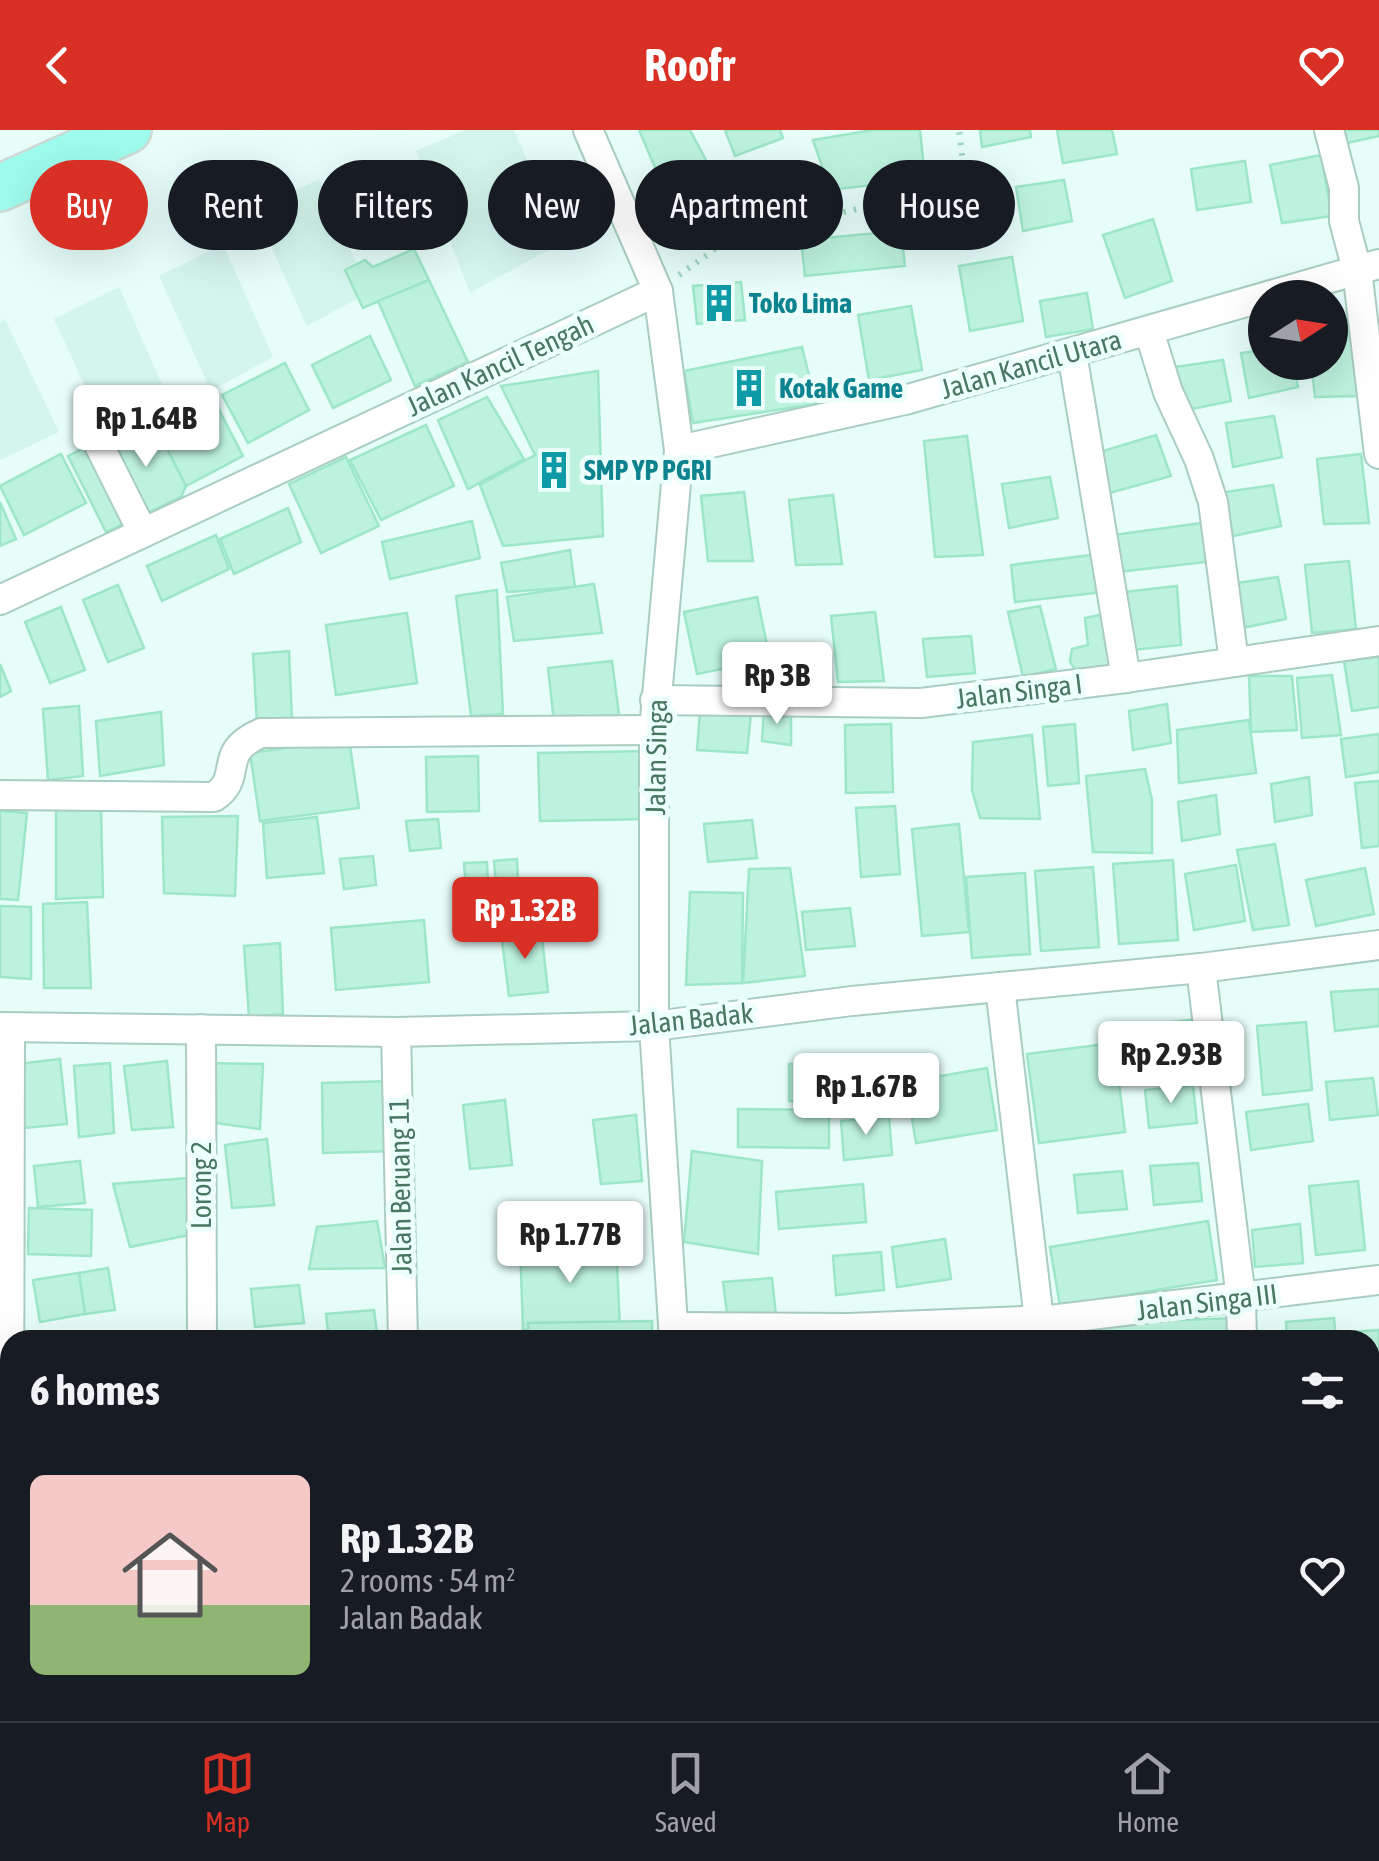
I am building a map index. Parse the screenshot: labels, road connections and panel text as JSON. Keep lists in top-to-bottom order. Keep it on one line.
{"streets":{"street":["Jalan Kancil Utara","Jalan Kancil Tengah","Jalan Singa I","Jalan Singa","Jalan Badak","Lorong 2","Jalan Beruang 11","Jalan Singa III"]},"crossings":[["Jalan Kancil Utara","Jalan Singa"],["Jalan Kancil Tengah","Jalan Singa"],["Jalan Singa I","Jalan Singa"],["Jalan Singa","Jalan Badak"],["Jalan Badak","Lorong 2"],["Jalan Badak","Jalan Beruang 11"]],"places":{"building":["Toko Lima","Kotak Game","SMP YP PGRI"]},"north":"right","page":{"header":"Roofr","chip":["Buy","Rent","Filters","New","Apartment","House"],"price":["Rp 1.64B","Rp 3B","Rp 1.32B","Rp 2.93B","Rp 1.67B","Rp 1.77B"],"heading":"6 homes","list":[{"name":"Rp 1.32B","note":"2 rooms · 54 m² · Jalan Badak"}],"tabs":["Map","Saved","Home"]}}
